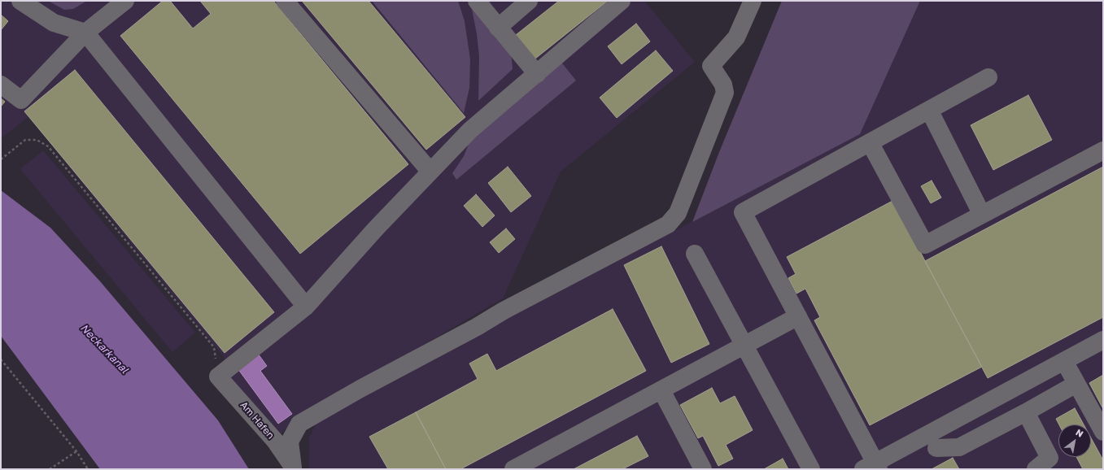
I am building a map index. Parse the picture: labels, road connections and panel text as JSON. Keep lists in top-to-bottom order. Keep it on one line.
{"streets":{"lane":["Am Hafen"]},"water":["Neckarkanal"],"north":"top right"}
